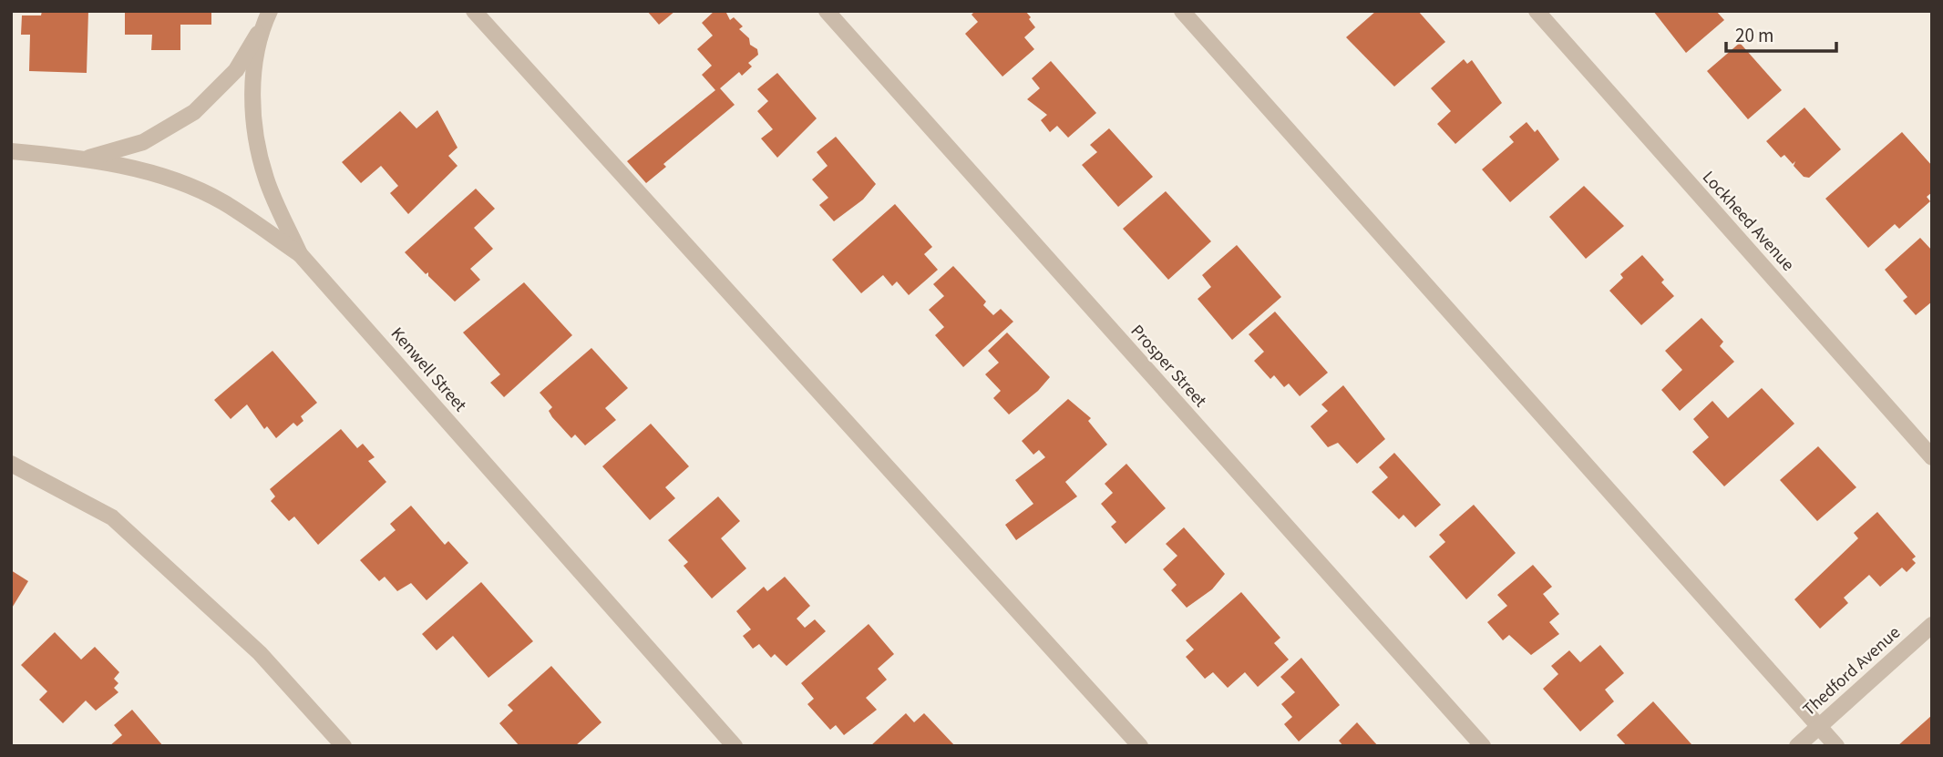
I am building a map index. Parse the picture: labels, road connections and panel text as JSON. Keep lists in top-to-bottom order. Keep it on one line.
{"streets":{"street":["Lockheed Avenue","Prosper Street","Kenwell Street","Thedford Avenue"]},"scale_bar":"20 m"}
